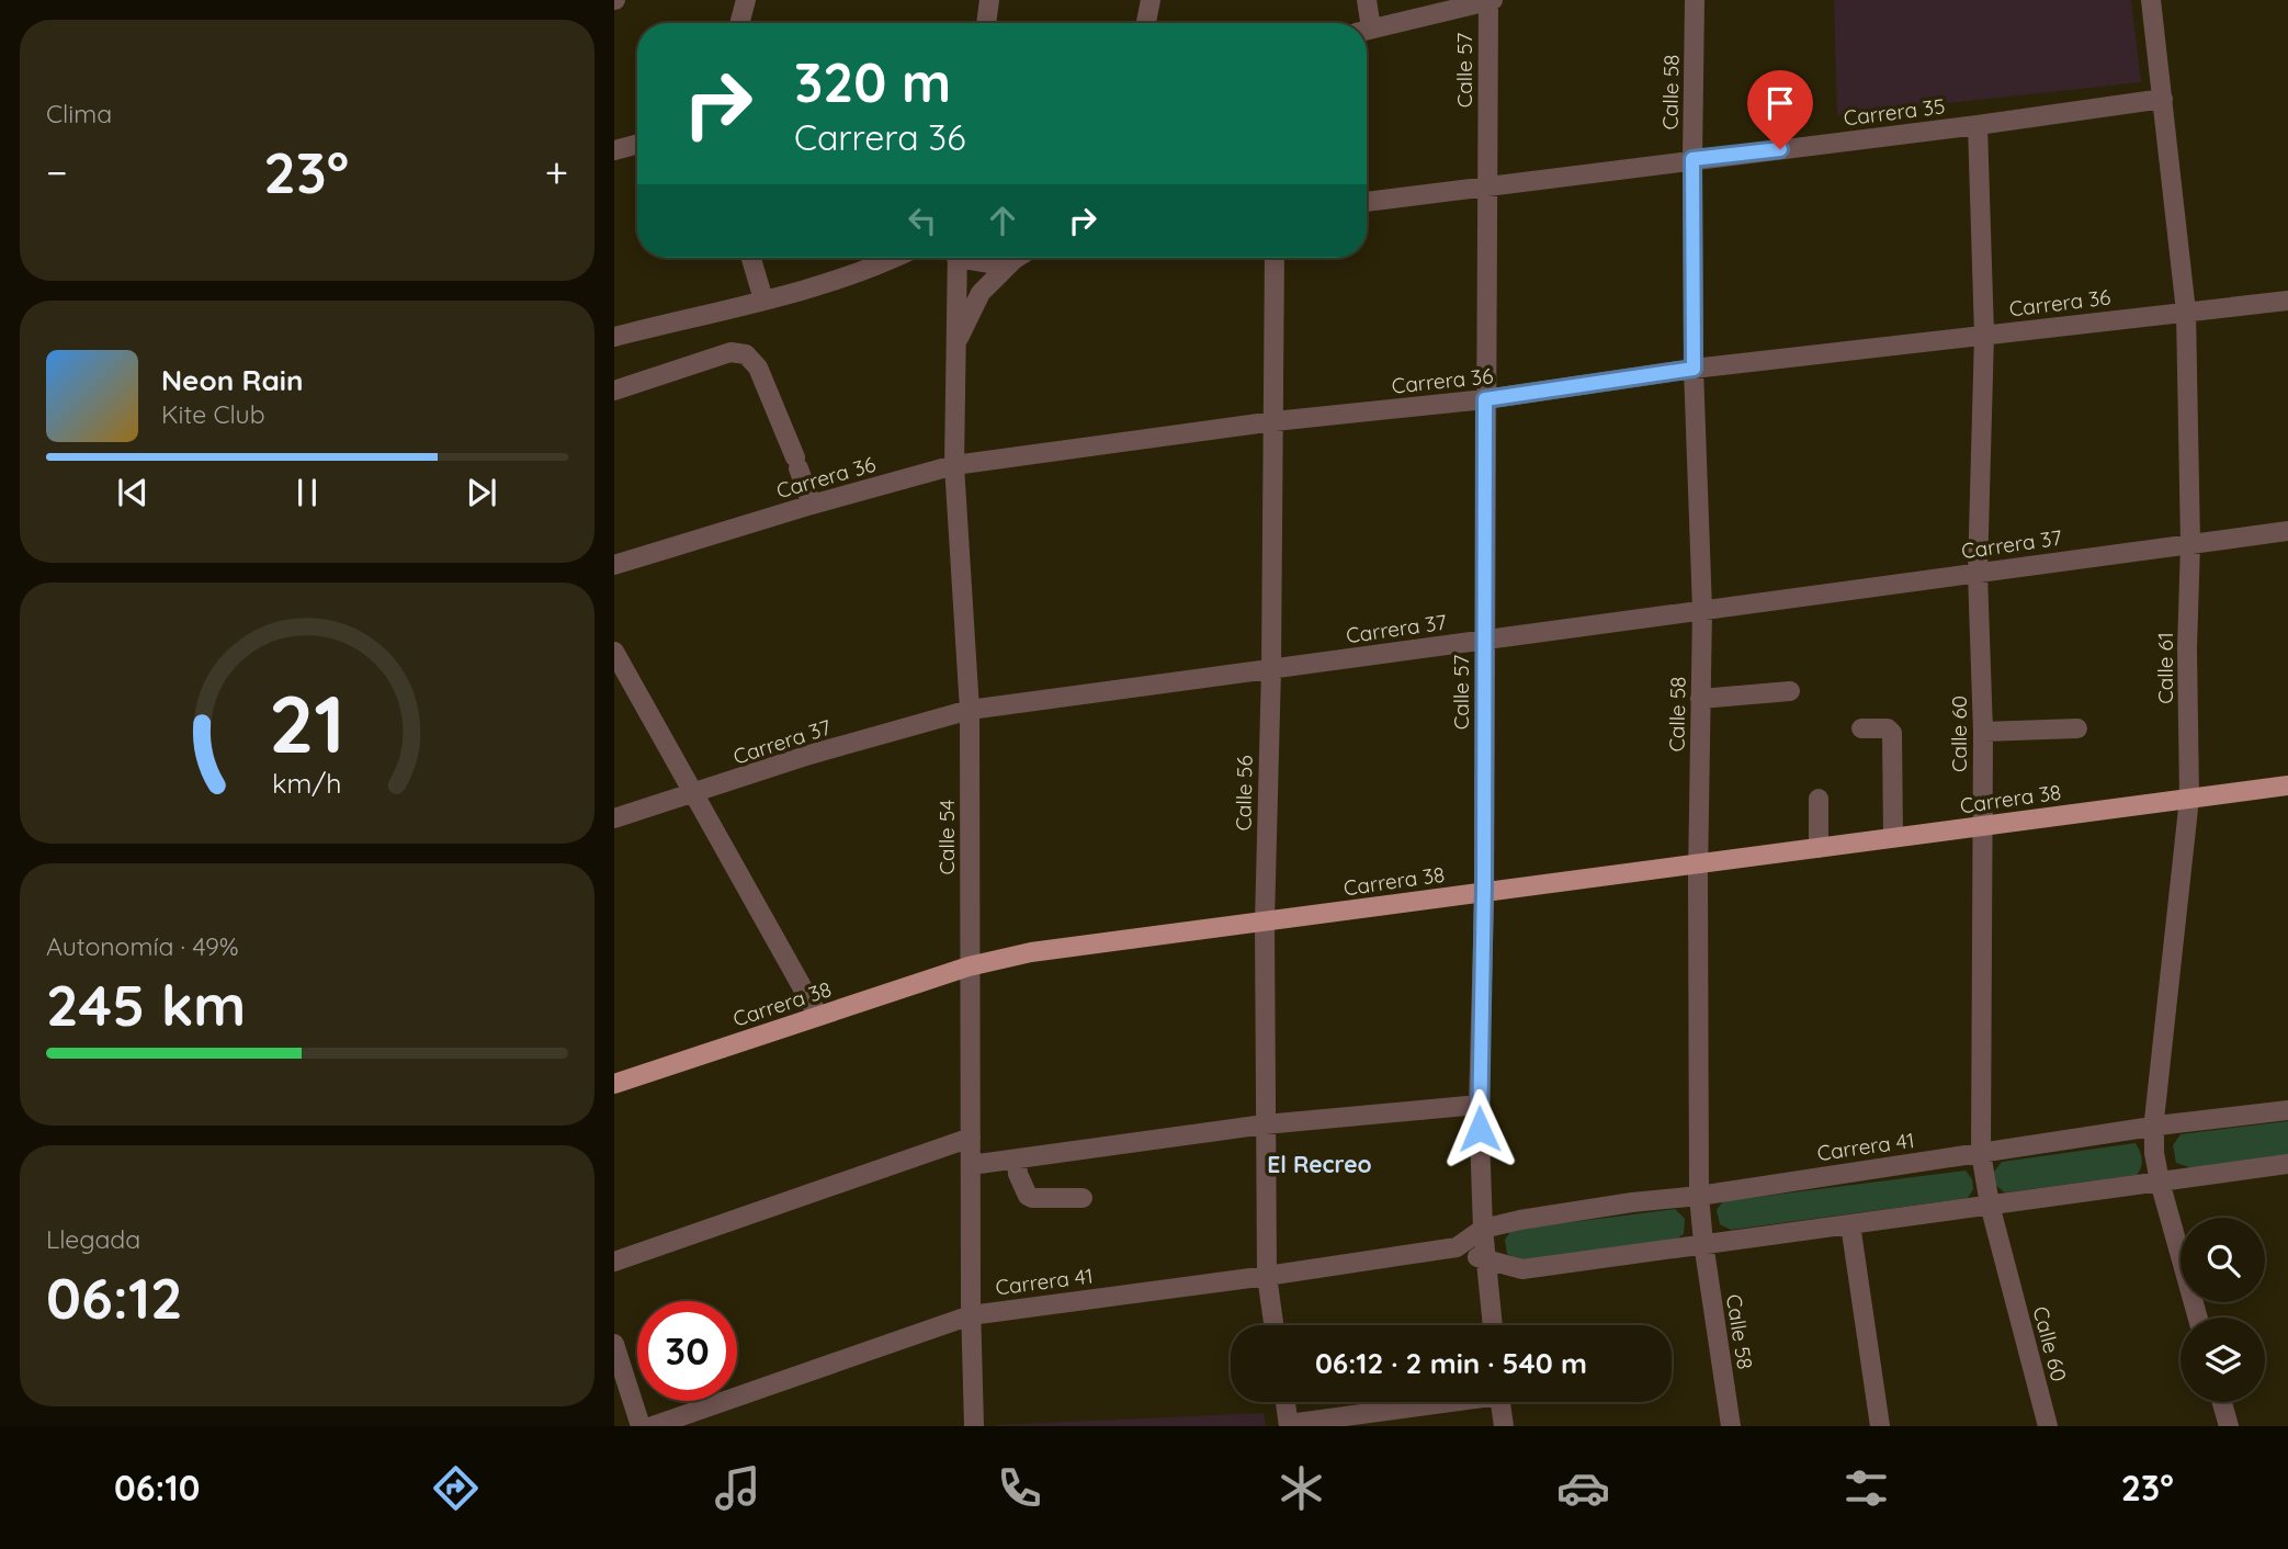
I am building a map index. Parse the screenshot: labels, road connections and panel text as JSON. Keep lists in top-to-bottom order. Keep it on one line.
{"streets":{"main road":["Carrera 38"],"street":["Calle 57","Calle 58","Carrera 35","Carrera 36","Carrera 37","Calle 61","Calle 60","Calle 56","Calle 54","Carrera 41"]},"crossings":[["Calle 57","Carrera 35"],["Calle 57","Carrera 36"],["Calle 57","Carrera 37"],["Calle 57","Carrera 38"],["Calle 57","Carrera 41"],["Calle 58","Carrera 35"],["Calle 58","Carrera 36"],["Calle 58","Carrera 37"],["Calle 58","Carrera 38"],["Calle 58","Carrera 41"],["Carrera 35","Calle 61"],["Carrera 35","Calle 60"],["Carrera 36","Calle 61"],["Carrera 36","Calle 60"],["Carrera 36","Calle 56"],["Carrera 36","Calle 54"],["Carrera 37","Calle 61"],["Carrera 37","Calle 60"],["Carrera 37","Calle 56"],["Carrera 37","Calle 54"],["Calle 61","Carrera 38"],["Calle 61","Carrera 41"],["Calle 60","Carrera 38"],["Calle 60","Carrera 41"],["Calle 56","Carrera 38"],["Calle 56","Carrera 41"],["Carrera 38","Calle 54"],["Calle 54","Carrera 41"]],"districts":["El Recreo"],"page":{"tile":["Clima",["Autonomía · 49%","245 km"],["Llegada","06:12"]],"turn":["320 m","Carrera 36"],"heat":["−","23°","+"],"song":["Neon Rain","Kite Club"],"limit":"30","trip":"06:12 · 2 min · 540 m","tabs":["06:10","23°"],"gauge":["21","km/h"]}}
